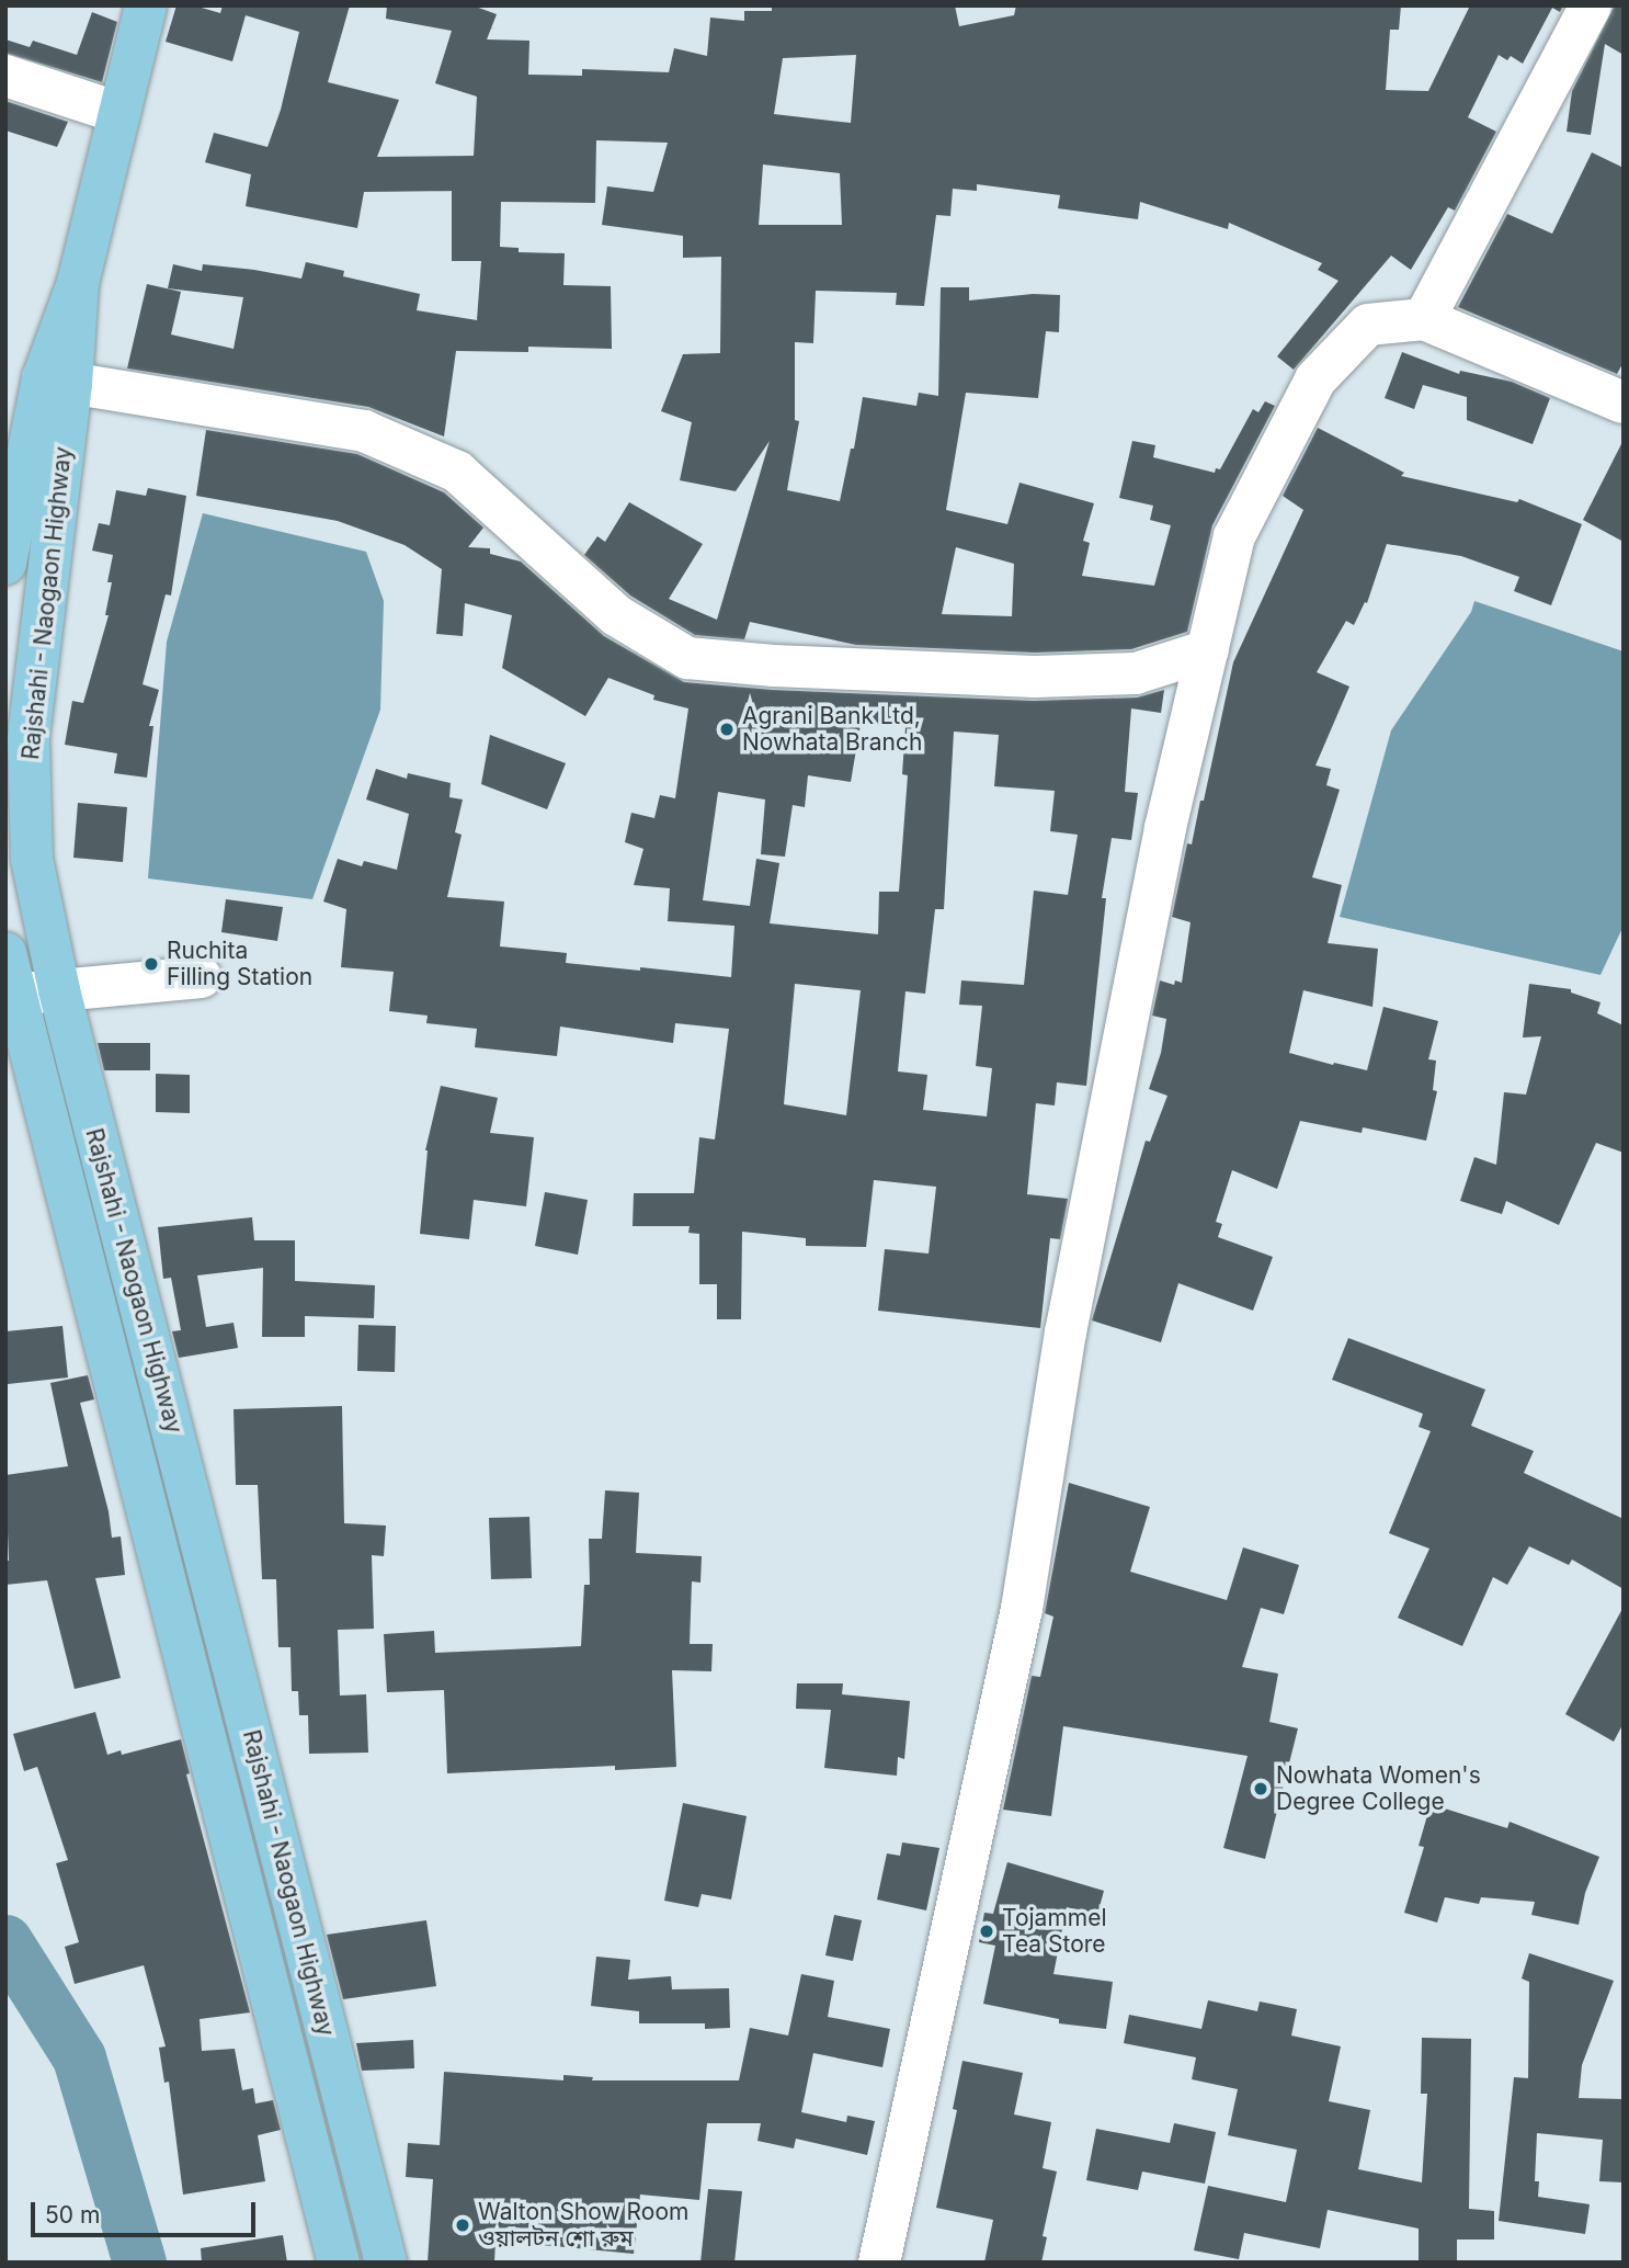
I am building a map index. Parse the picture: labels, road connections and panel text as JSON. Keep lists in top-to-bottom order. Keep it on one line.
{"streets":{"main road":["Rajshahi - Naogaon Highway"]},"places":["Agrani Bank Ltd, Nowhata Branch","Ruchita Filling Station","Nowhata Women's Degree College","Tojammel Tea Store","Walton Show Room ওয়ালটন শো রুম"],"scale_bar":"50 m"}
